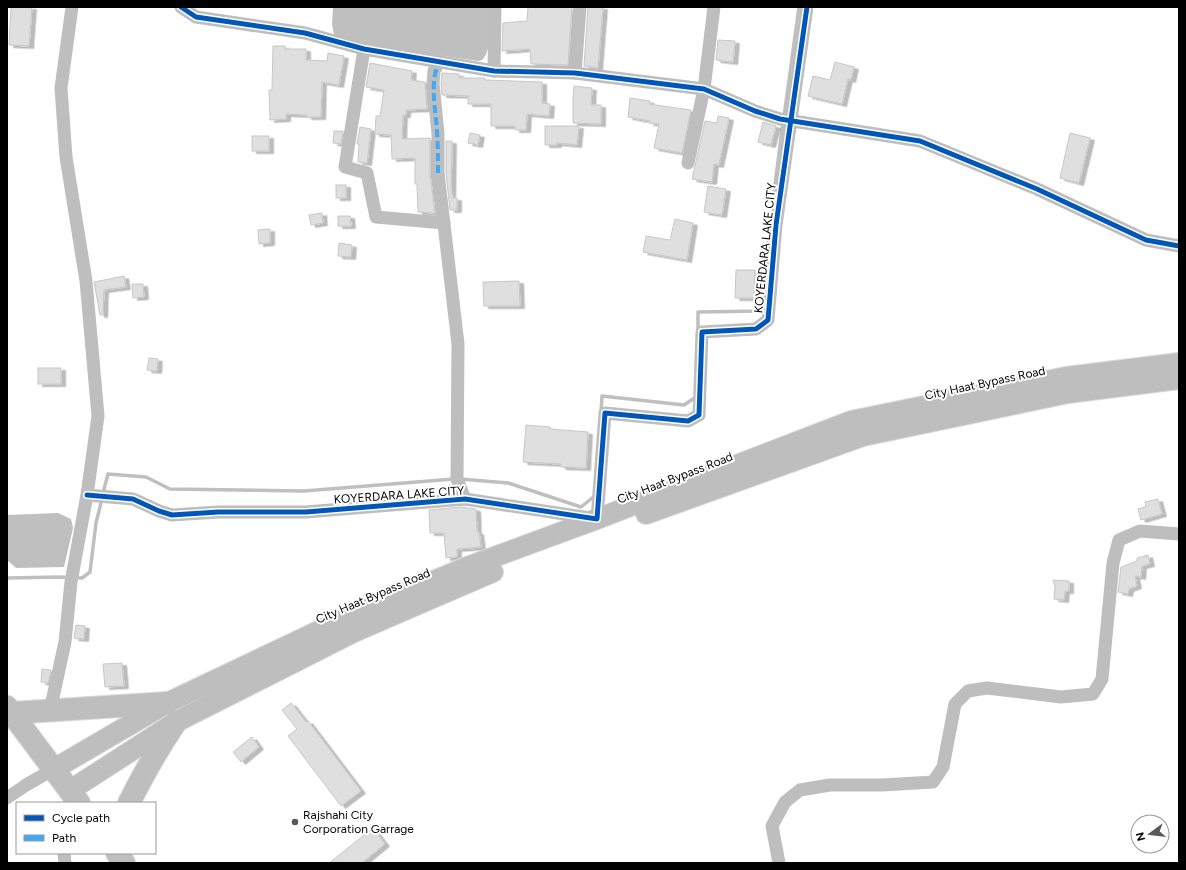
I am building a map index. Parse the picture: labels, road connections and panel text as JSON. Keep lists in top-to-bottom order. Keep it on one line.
{"streets":{"main road":["City Haat Bypass Road"],"street":["KOYERDARA LAKE CITY"]},"crossings":[["KOYERDARA LAKE CITY","City Haat Bypass Road"]],"places":["Rajshahi City Corporation Garrage"],"legend":["Cycle path","Path"],"north":"left"}
